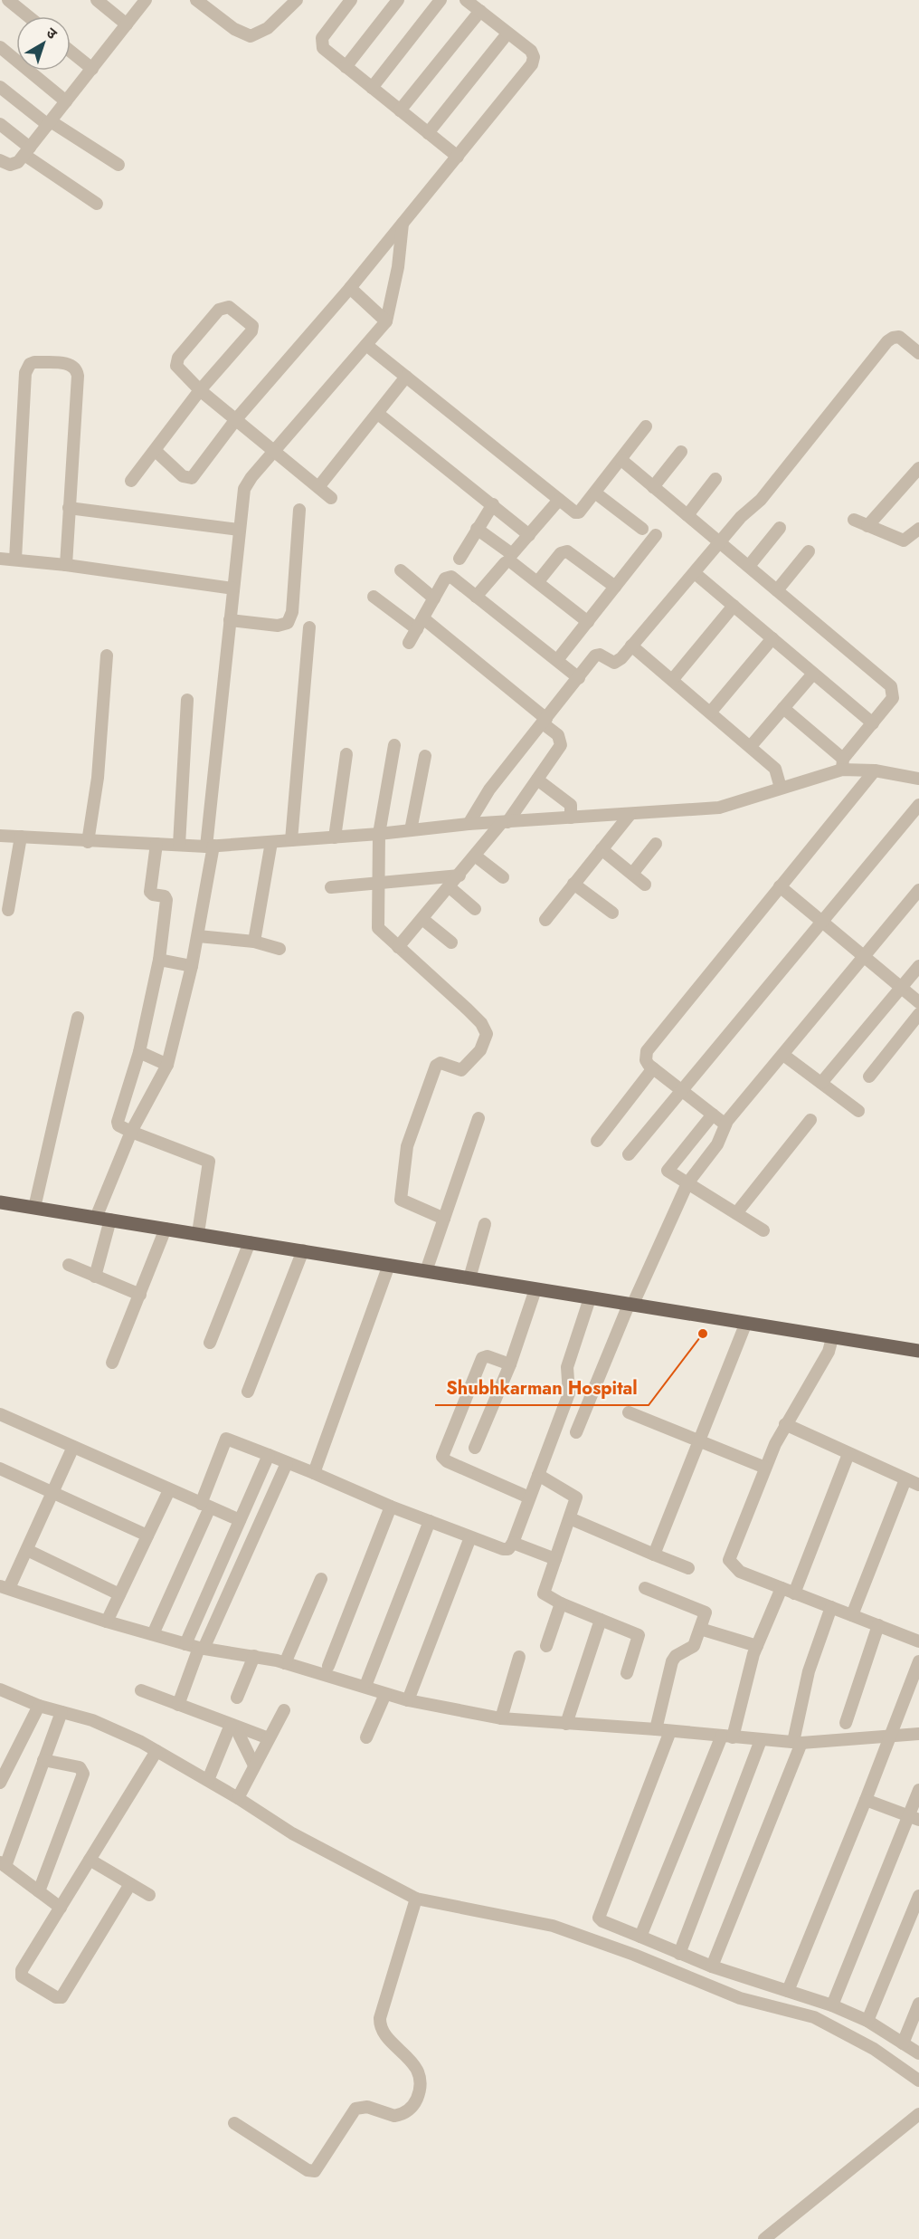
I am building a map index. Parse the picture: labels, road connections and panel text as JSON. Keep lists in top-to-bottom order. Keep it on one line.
{"places":["Shubhkarman Hospital"],"north":"top right"}
